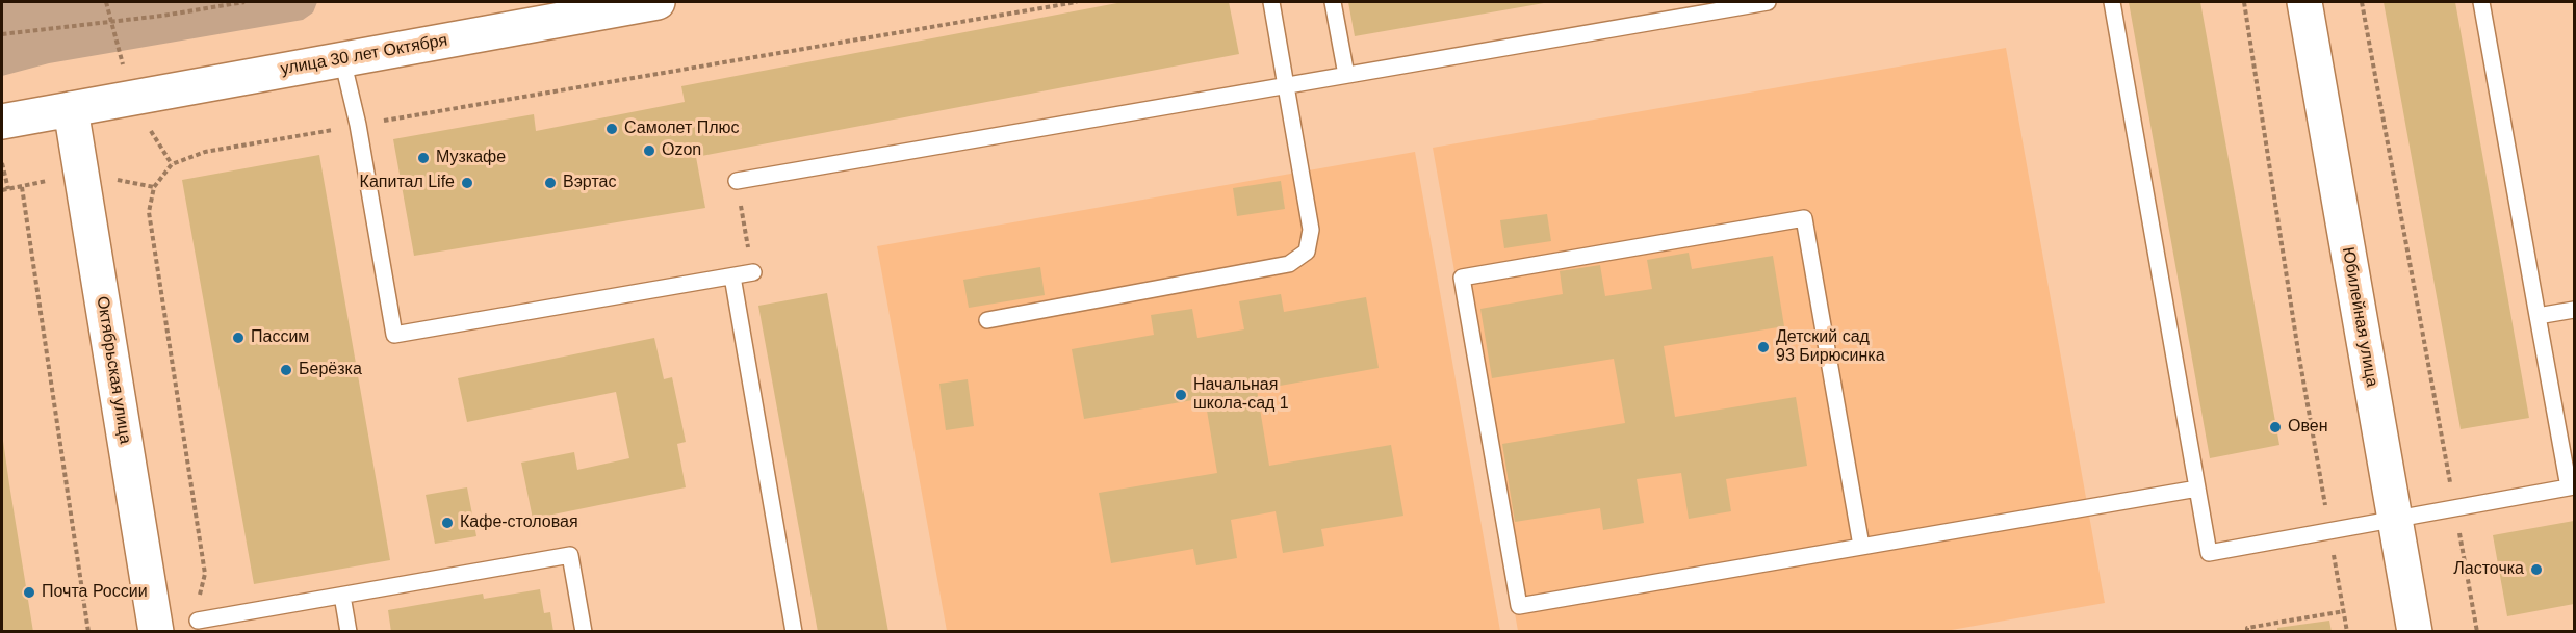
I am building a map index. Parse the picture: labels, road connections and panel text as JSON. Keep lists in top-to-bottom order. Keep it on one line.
{"streets":{"street":["улица 30 лет Октября","Юбилейная улица","Октябрьская улица"]},"crossings":[["улица 30 лет Октября","Октябрьская улица"]],"places":["Самолет Плюс","Ozon","Музкафе","Капитал Life","Вэртас","Пассим","Детский сад 93 Бирюсинка","Берёзка","Начальная школа-сад 1","Овен","Кафе-столовая","Ласточка","Почта России"]}
